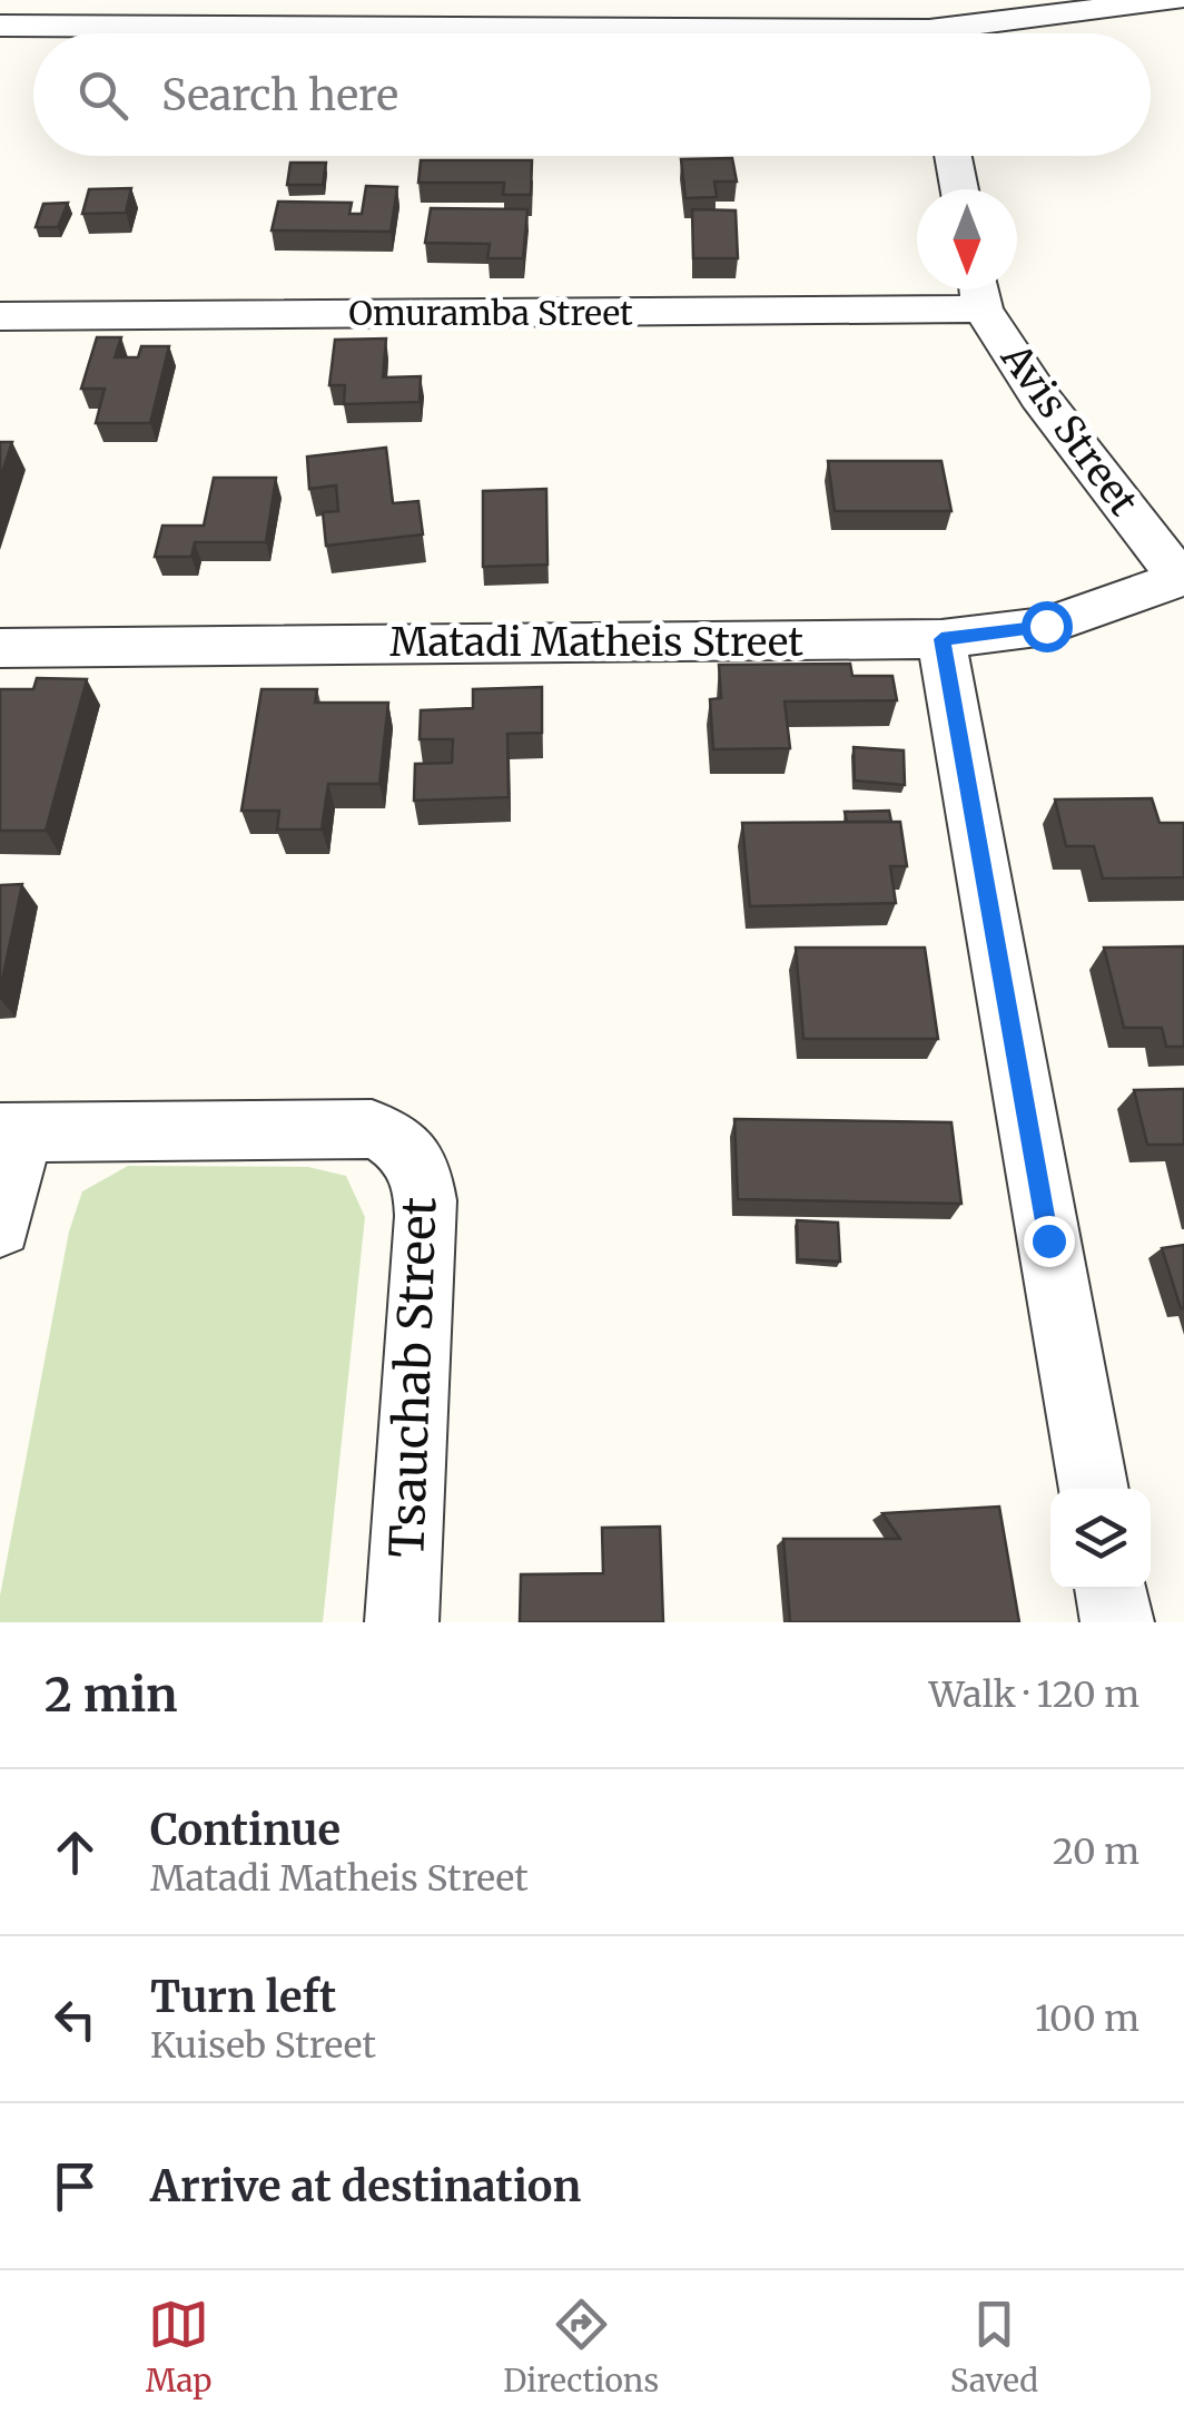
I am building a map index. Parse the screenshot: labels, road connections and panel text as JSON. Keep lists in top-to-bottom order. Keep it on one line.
{"streets":{"street":["Omuramba Street","Avis Street","Matadi Matheis Street","Tsauchab Street"]},"crossings":[["Omuramba Street","Avis Street"],["Avis Street","Matadi Matheis Street"]],"north":"bottom","page":{"search":"Search here","heading":["2 min","Walk · 120 m"],"list":[["Continue","Matadi Matheis Street","20 m"],["Turn left","Kuiseb Street","100 m"],"Arrive at destination"],"nav":["Map","Directions","Saved"]}}
